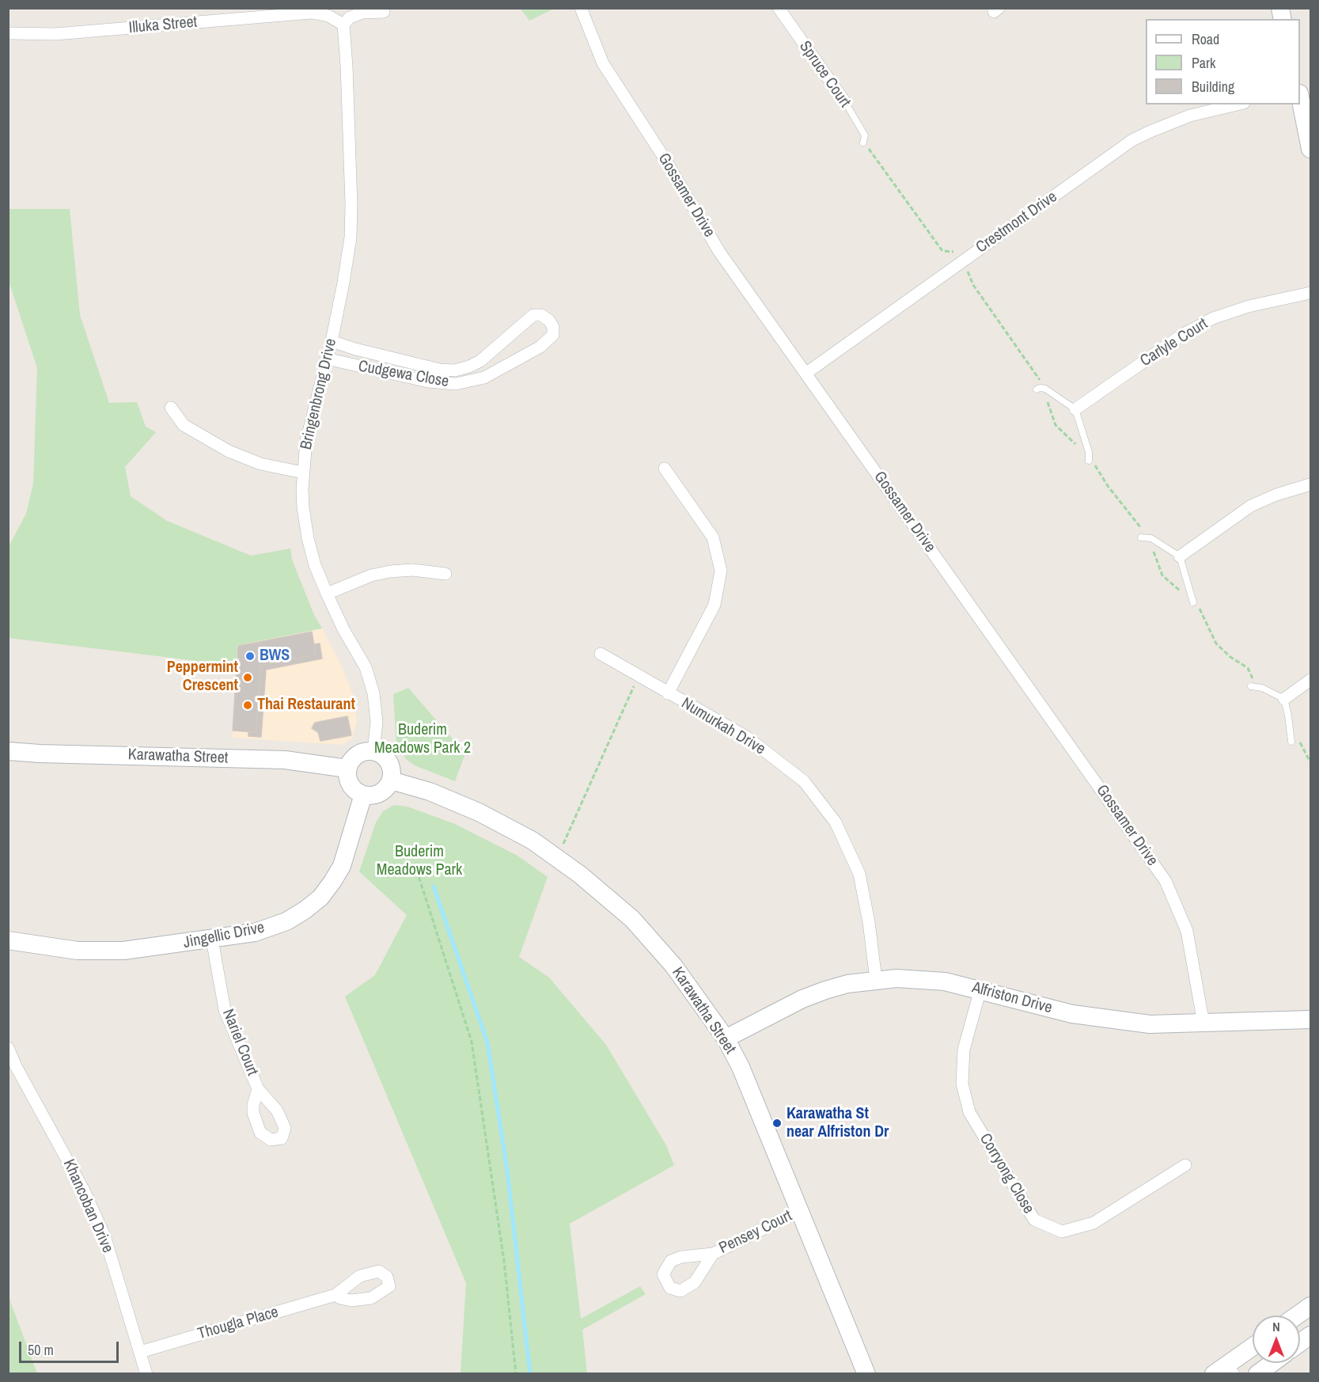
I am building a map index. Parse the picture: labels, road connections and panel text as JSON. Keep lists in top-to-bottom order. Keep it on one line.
{"streets":{"street":["Illuka Street","Spruce Court","Gossamer Drive","Crestmont Drive","Carlyle Court","Cudgewa Close","Bringenbrong Drive","Numurkah Drive","Karawatha Street","Jingellic Drive","Alfriston Drive","Nariel Court","Corryong Close","Khancoban Drive","Pensey Court","Thougla Place"]},"crossings":[["Illuka Street","Bringenbrong Drive"],["Gossamer Drive","Crestmont Drive"],["Gossamer Drive","Alfriston Drive"],["Cudgewa Close","Bringenbrong Drive"],["Bringenbrong Drive","Karawatha Street"],["Bringenbrong Drive","Jingellic Drive"],["Numurkah Drive","Alfriston Drive"],["Karawatha Street","Jingellic Drive"],["Karawatha Street","Alfriston Drive"],["Karawatha Street","Pensey Court"],["Jingellic Drive","Nariel Court"],["Alfriston Drive","Corryong Close"],["Khancoban Drive","Thougla Place"]],"parks":["Buderim Meadows Park 2","Buderim Meadows Park"],"places":["BWS","Peppermint Crescent","Thai Restaurant","Karawatha St near Alfriston Dr"],"legend":["Road","Park","Building"],"scale_bar":"50 m","north":"top"}
